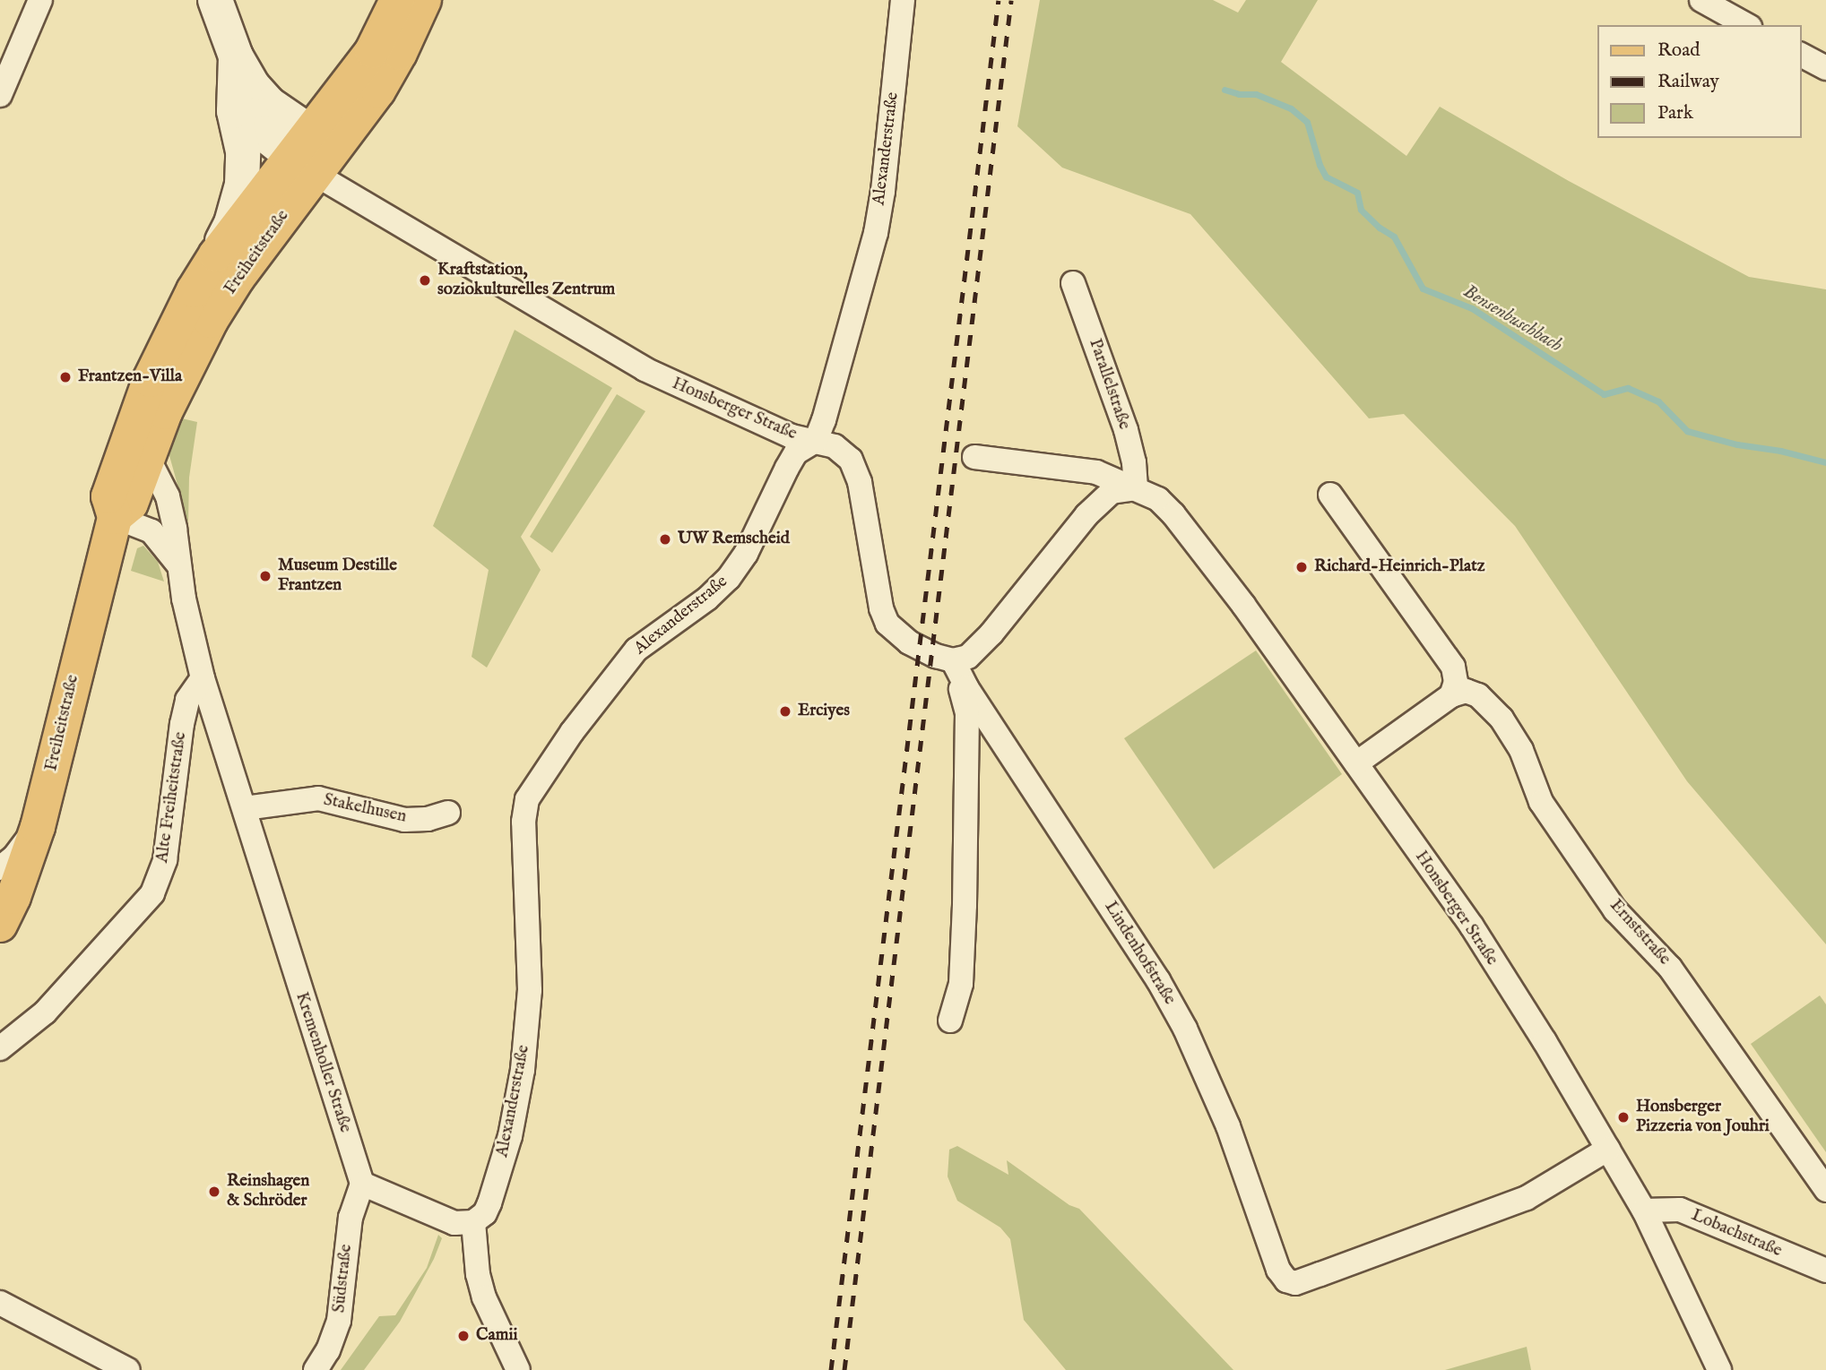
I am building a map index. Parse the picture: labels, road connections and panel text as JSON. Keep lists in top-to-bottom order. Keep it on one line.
{"streets":{"main road":["Freiheitstraße"],"street":["Alexanderstraße","Parallelstraße","Honsberger Straße","Alte Freiheitstraße","Stakelhusen","Ernststraße","Lindenhofstraße","Kremenholler Straße","Lobachstraße","Südstraße"]},"crossings":[["Alexanderstraße","Honsberger Straße"],["Freiheitstraße","Honsberger Straße"],["Parallelstraße","Honsberger Straße"],["Honsberger Straße","Lindenhofstraße"],["Honsberger Straße","Lobachstraße"],["Alte Freiheitstraße","Kremenholler Straße"],["Stakelhusen","Kremenholler Straße"],["Kremenholler Straße","Südstraße"]],"water":["Bensenbuschbach"],"places":["Kraftstation, soziokulturelles Zentrum","Frantzen-Villa","UW Remscheid","Richard-Heinrich-Platz","Museum Destille Frantzen","Erciyes","Honsberger Pizzeria von Jouhri","Reinshagen & Schröder","Camii"],"legend":["Road","Railway","Park"]}
